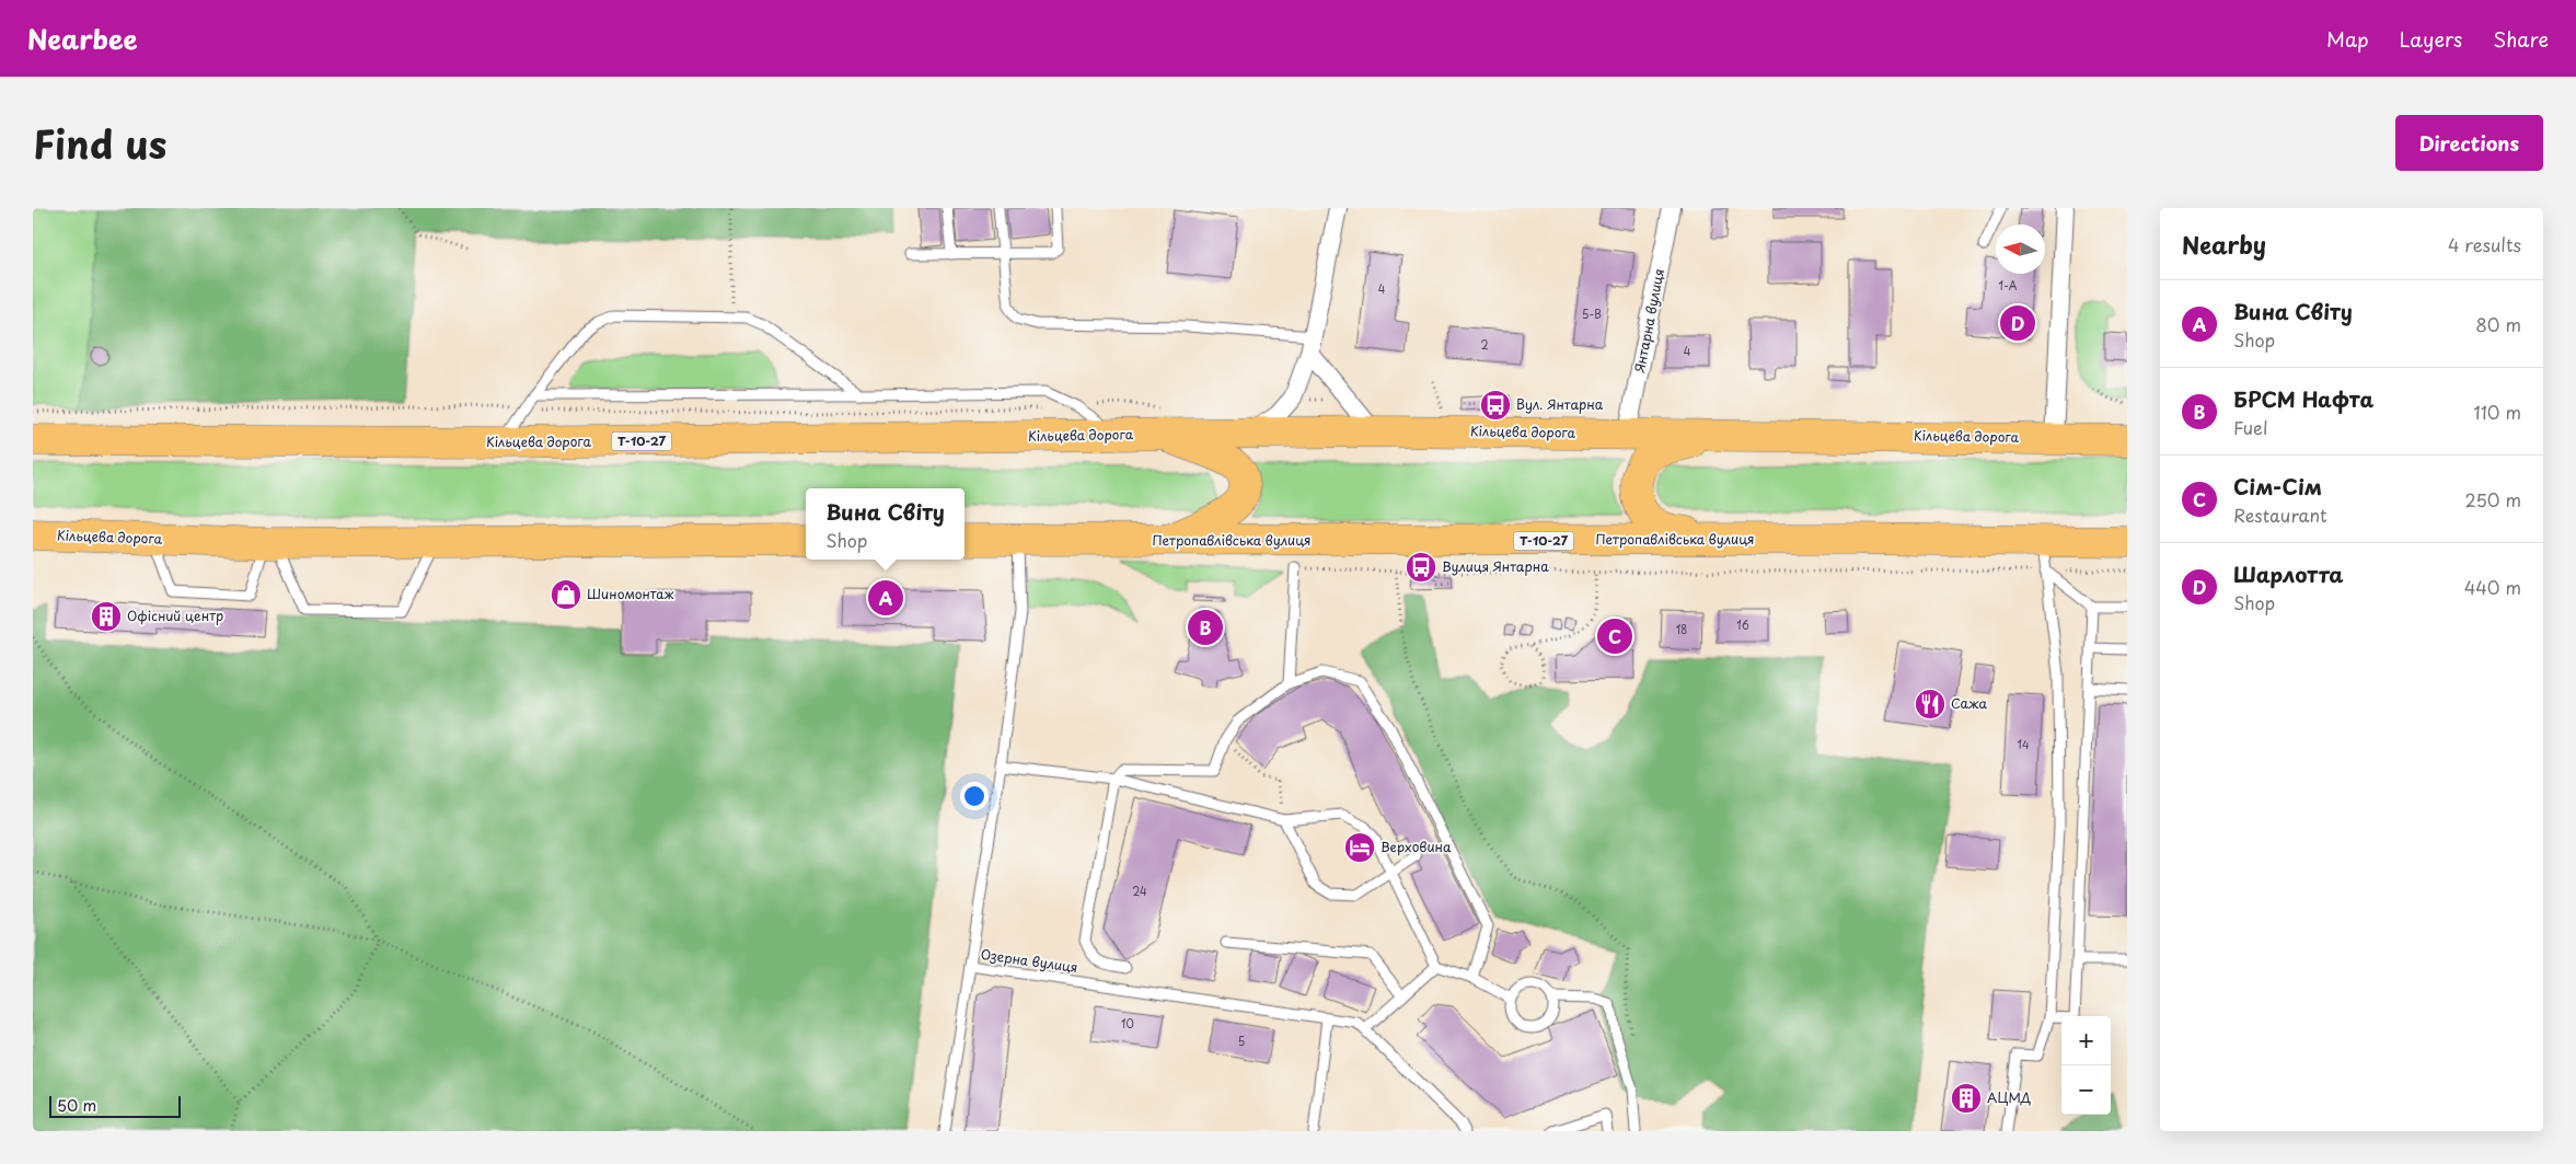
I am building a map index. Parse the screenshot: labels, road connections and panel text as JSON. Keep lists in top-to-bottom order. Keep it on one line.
{"streets":{"highway":["Кільцева дорога","Т-10-27","Петропавлівська вулиця"],"street":["Янтарна вулиця"],"lane":["Озерна вулиця"]},"crossings":[["Янтарна вулиця","Кільцева дорога"],["Петропавлівська вулиця","Озерна вулиця"]],"places":{"bus stop":["Вул. Янтарна","Вулиця Янтарна"],"shop":["Шиномонтаж"],"building":["Офісний центр","АЦМД"],"restaurant":["Сажа"],"hotel":["Верховина"]},"house_numbers":["1-А","4","5-В","2","4","16","18","14","24","10","5"],"scale_bar":"50 m","north":"left","page":{"header":"Nearbee","nav":["Map","Layers","Share"],"title":"Find us","buttons":"Directions","heading":["Nearby","4 results"],"list":[{"mark":"A","name":"Вина Світу","note":"Shop","value":"80 m"},{"mark":"B","name":"БРСМ Нафта","note":"Fuel","value":"110 m"},{"mark":"C","name":"Сім-Сім","note":"Restaurant","value":"250 m"},{"mark":"D","name":"Шарлотта","note":"Shop","value":"440 m"}],"pins":["D","A","B","C"],"popup":["Вина Світу","Shop"],"map_buttons":["+","−"],"scale":"50 m"}}
